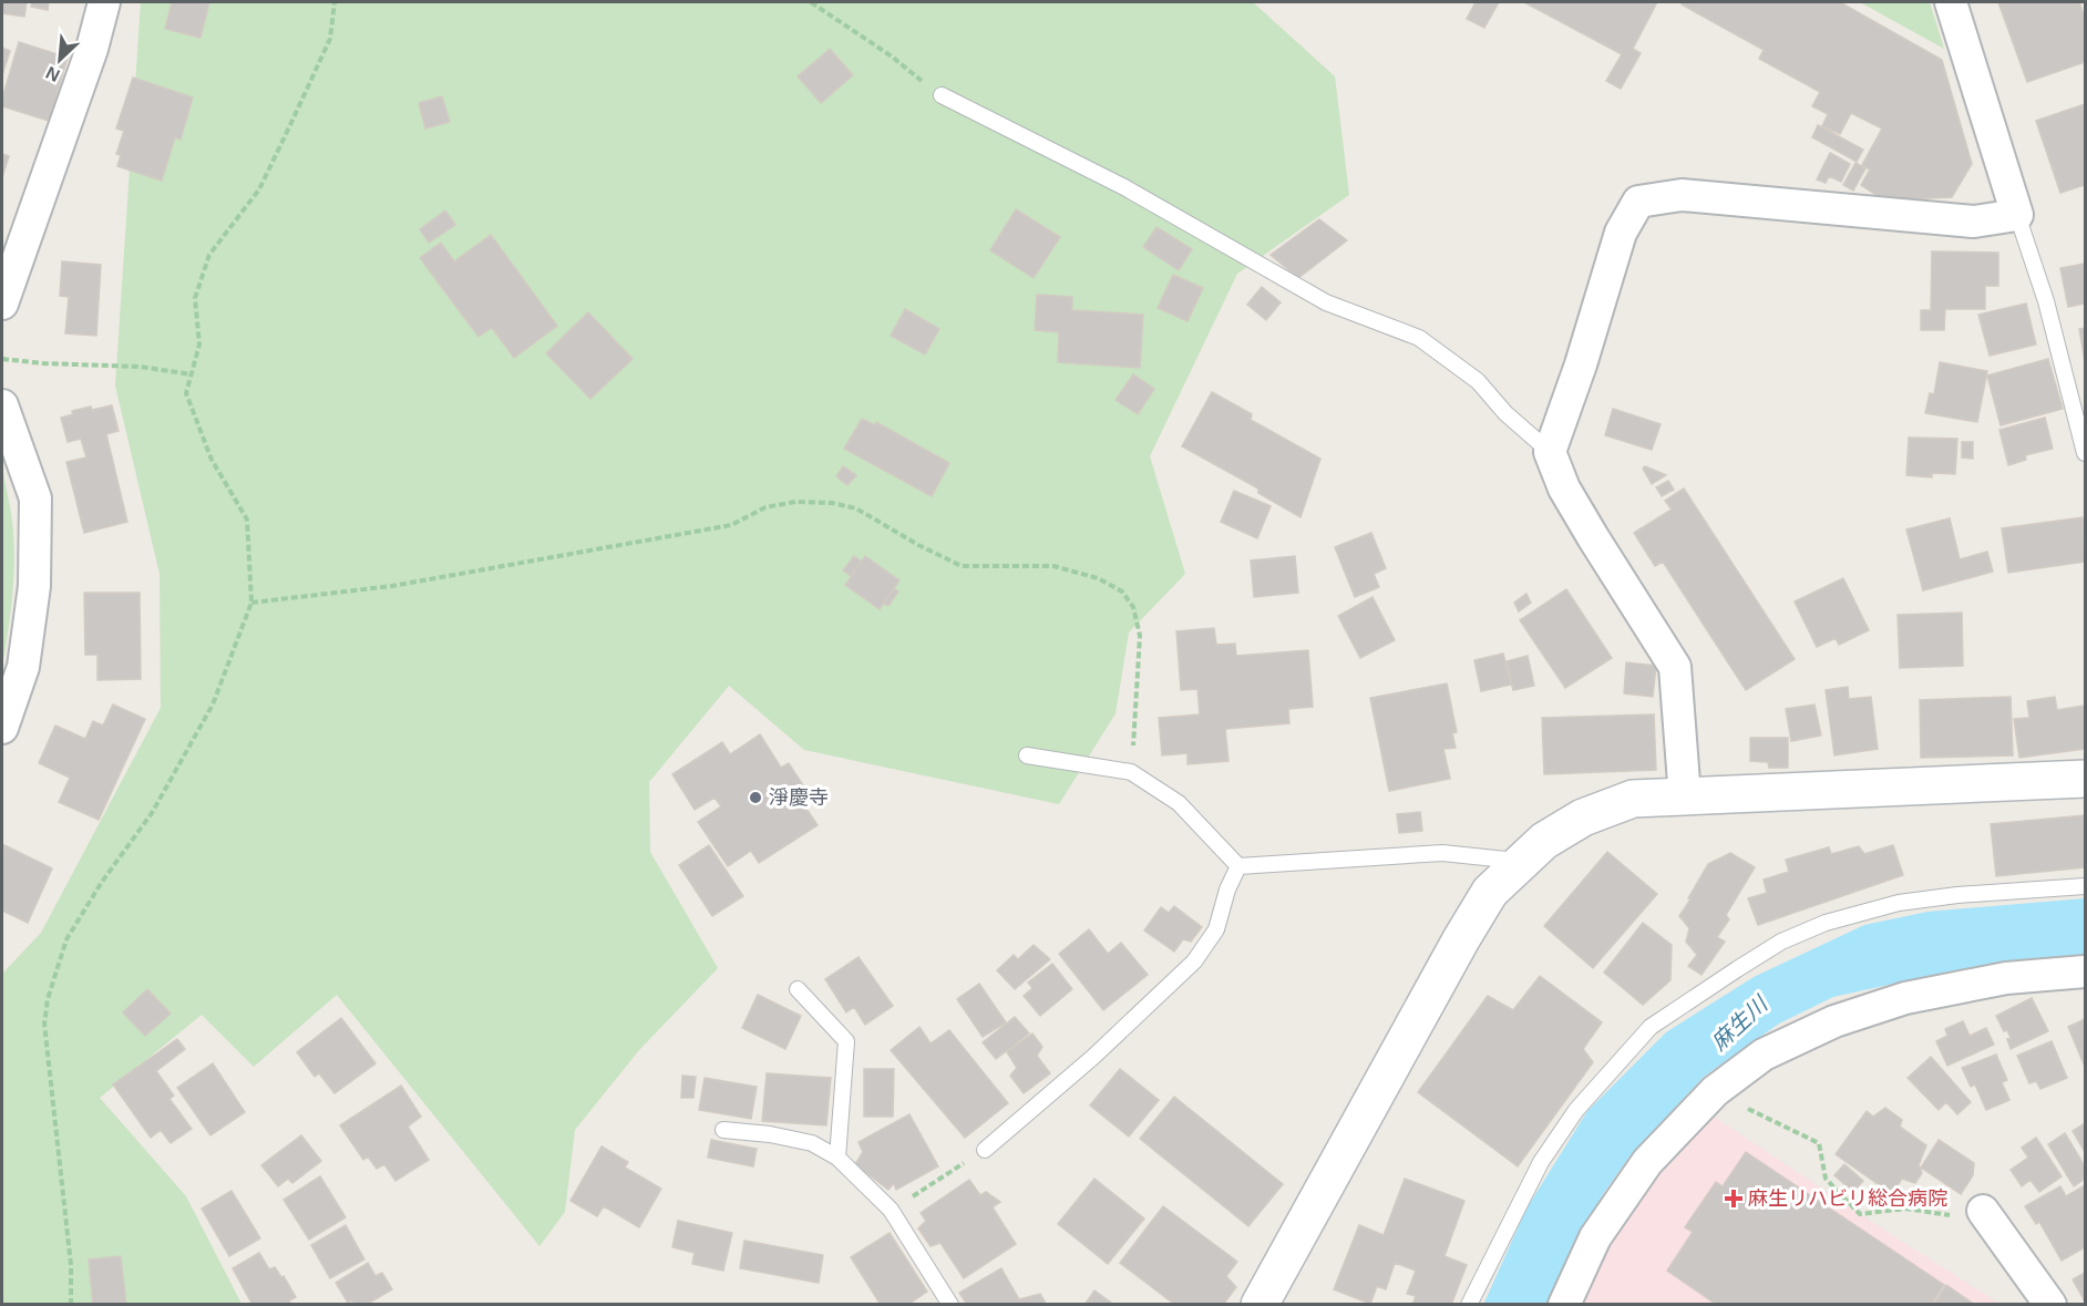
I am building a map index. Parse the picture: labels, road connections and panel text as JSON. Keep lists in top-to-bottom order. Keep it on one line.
{"water":["麻生川"],"places":{"other":["淨慶寺"],"health":["麻生リハビリ総合病院"]},"north":"bottom left"}
